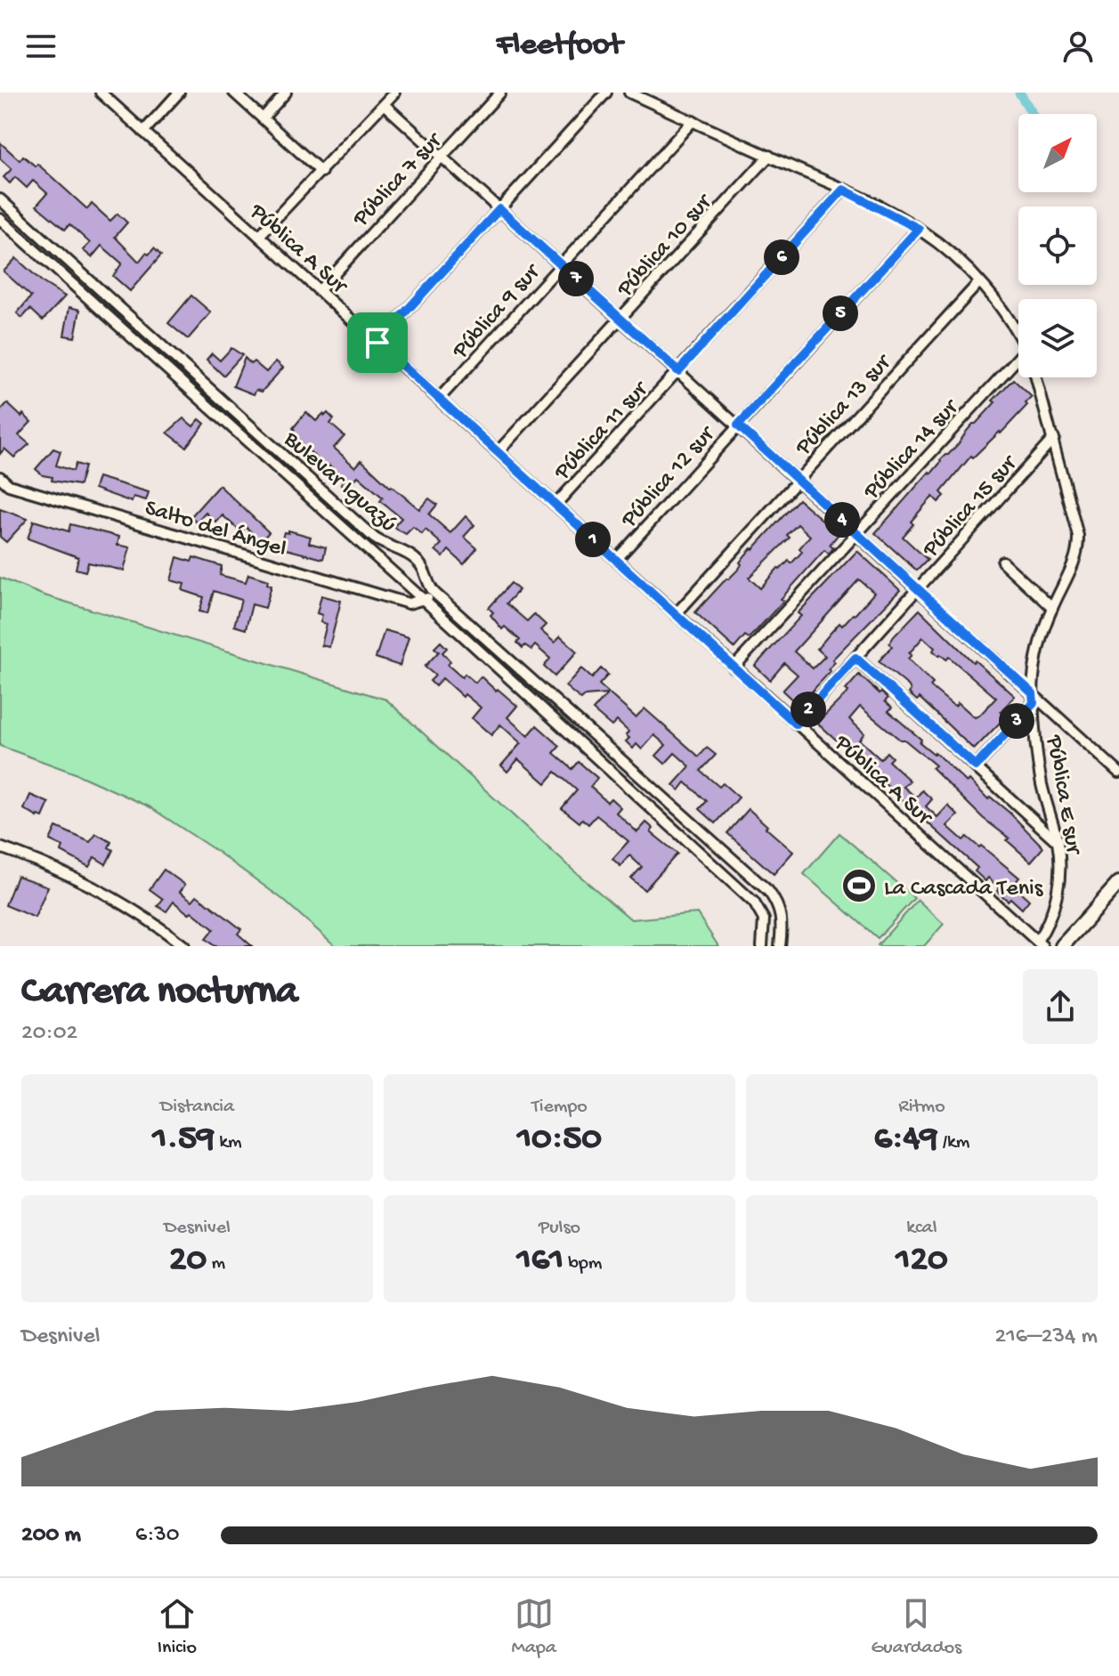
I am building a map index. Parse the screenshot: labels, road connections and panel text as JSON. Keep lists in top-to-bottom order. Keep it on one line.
{"streets":{"street":["Pública 7 sur","Pública 10 sur","Pública A Sur","Pública 9 sur","Pública 13 sur","Pública 11 sur","Pública 14 sur","Pública 12 sur","Bulevar Iguazú","Pública 15 sur","Salto del Ángel","Pública E sur"]},"crossings":[["Pública 7 sur","Pública A Sur"],["Pública 10 sur","Pública A Sur"],["Pública 10 sur","Pública E sur"],["Pública A Sur","Pública 9 sur"],["Pública A Sur","Pública 13 sur"],["Pública A Sur","Pública 11 sur"],["Pública A Sur","Pública 14 sur"],["Pública A Sur","Pública 12 sur"],["Pública A Sur","Pública 15 sur"],["Pública A Sur","Pública E sur"],["Pública 9 sur","Pública E sur"],["Pública 13 sur","Pública E sur"],["Pública 11 sur","Pública E sur"],["Pública 12 sur","Pública E sur"],["Bulevar Iguazú","Salto del Ángel"],["Pública 15 sur","Pública E sur"]],"places":{"sports":["La Cascada Tenis"]},"north":"top right","page":{"header":"Fleetfoot","pins":["6","7","5","4","1","2","3"],"heading":["Carrera nocturna","20:02"],"stats":[["Distancia","1.59 km"],["Tiempo","10:50"],["Ritmo","6:49 /km"],["Desnivel","20 m"],["Pulso","161 bpm"],["kcal","120"]],"chart":["Desnivel","216–234 m"],"list":[{"name":"200 m","note":"6:30"}],"tabs":["Inicio","Mapa","Guardados"]}}
